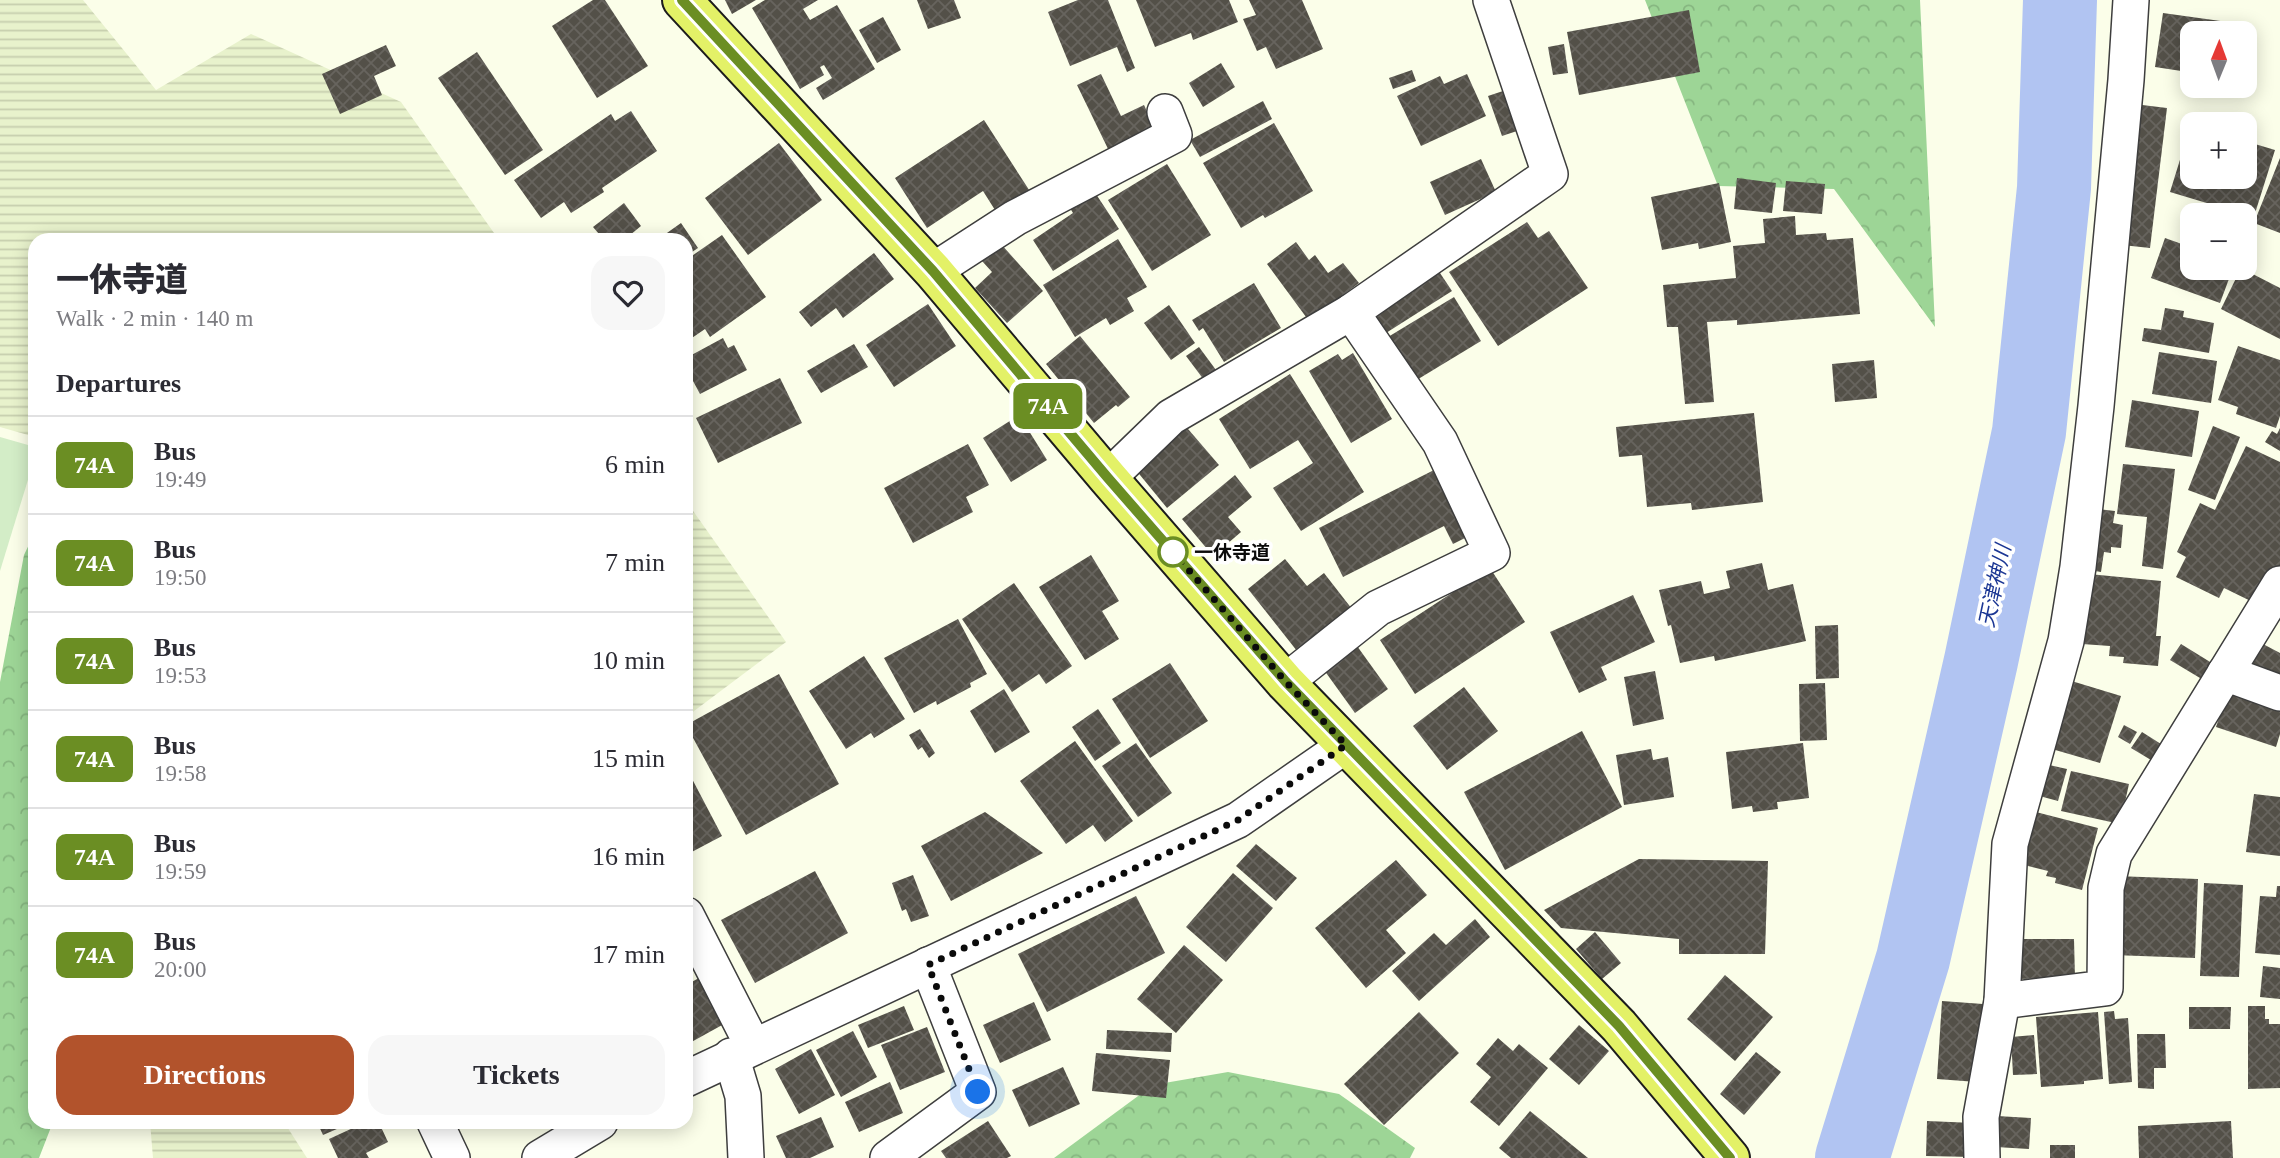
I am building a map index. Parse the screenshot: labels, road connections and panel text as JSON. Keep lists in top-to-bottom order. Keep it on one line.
{"water":["天津神川"],"places":["一休寺道"],"lines":["bus line 74A"],"north":"top","page":{"on_map":"74A","map_buttons":["+","−"],"heading":[["一休寺道","Walk · 2 min · 140 m"],"Departures"],"list":[{"mark":"74A","name":"Bus","note":"19:49","value":"6 min"},{"mark":"74A","name":"Bus","note":"19:50","value":"7 min"},{"mark":"74A","name":"Bus","note":"19:53","value":"10 min"},{"mark":"74A","name":"Bus","note":"19:58","value":"15 min"},{"mark":"74A","name":"Bus","note":"19:59","value":"16 min"},{"mark":"74A","name":"Bus","note":"20:00","value":"17 min"}],"buttons":["Directions","Tickets"]}}
